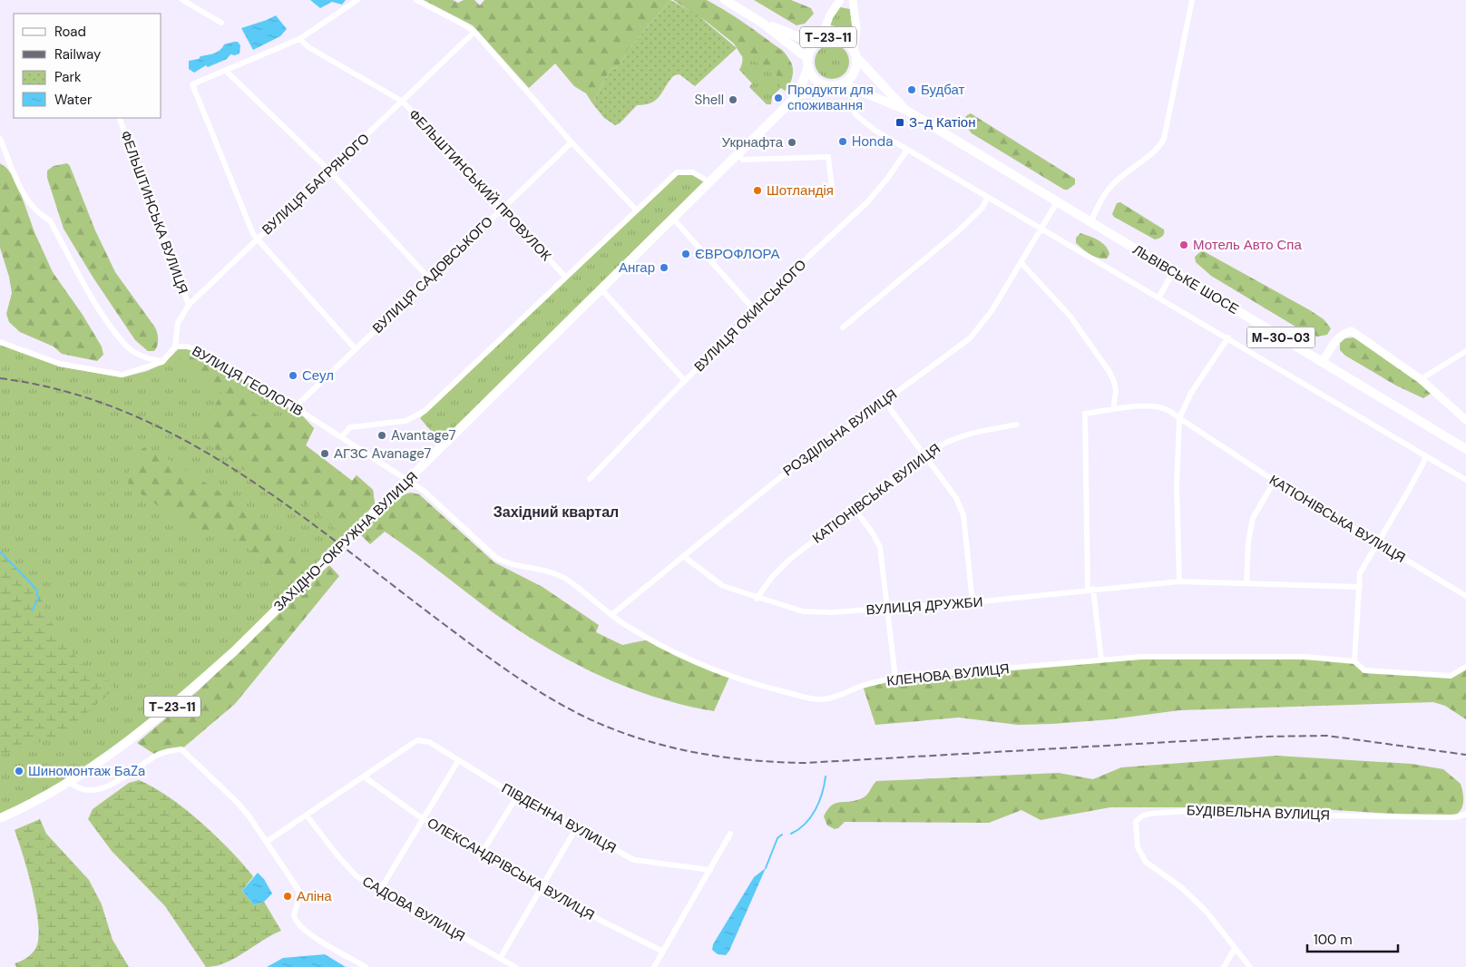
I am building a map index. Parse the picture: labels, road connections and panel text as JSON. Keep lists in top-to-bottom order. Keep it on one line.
{"streets":{"main road":["Т-23-11","ЛЬВІВСЬКЕ ШОСЕ","М-30-03","ЗАХІДНО-ОКРУЖНА ВУЛИЦЯ"],"street":["ВУЛИЦЯ БАГРЯНОГО","ФЕЛЬШТИНСЬКИЙ ПРОВУЛОК","ФЕЛЬШТИНСЬКА ВУЛИЦЯ","ВУЛИЦЯ САДОВСЬКОГО","ВУЛИЦЯ ОКИНСЬКОГО","ВУЛИЦЯ ГЕОЛОГІВ","РОЗДІЛЬНА ВУЛИЦЯ","КАТІОНІВСЬКА ВУЛИЦЯ","ВУЛИЦЯ ДРУЖБИ","КЛЕНОВА ВУЛИЦЯ","БУДІВЕЛЬНА ВУЛИЦЯ","ПІВДЕННА ВУЛИЦЯ","ОЛЕКСАНДРІВСЬКА ВУЛИЦЯ","САДОВА ВУЛИЦЯ"]},"crossings":[["Т-23-11","ЛЬВІВСЬКЕ ШОСЕ"],["Т-23-11","ЗАХІДНО-ОКРУЖНА ВУЛИЦЯ"],["ВУЛИЦЯ БАГРЯНОГО","ФЕЛЬШТИНСЬКИЙ ПРОВУЛОК"],["ВУЛИЦЯ БАГРЯНОГО","ФЕЛЬШТИНСЬКА ВУЛИЦЯ"],["ВУЛИЦЯ БАГРЯНОГО","ВУЛИЦЯ ГЕОЛОГІВ"],["ФЕЛЬШТИНСЬКИЙ ПРОВУЛОК","ВУЛИЦЯ САДОВСЬКОГО"],["ВУЛИЦЯ САДОВСЬКОГО","ВУЛИЦЯ ГЕОЛОГІВ"],["ЛЬВІВСЬКЕ ШОСЕ","РОЗДІЛЬНА ВУЛИЦЯ"],["ЛЬВІВСЬКЕ ШОСЕ","ЗАХІДНО-ОКРУЖНА ВУЛИЦЯ"],["ВУЛИЦЯ ГЕОЛОГІВ","ЗАХІДНО-ОКРУЖНА ВУЛИЦЯ"],["ВУЛИЦЯ ГЕОЛОГІВ","КЛЕНОВА ВУЛИЦЯ"],["РОЗДІЛЬНА ВУЛИЦЯ","ВУЛИЦЯ ДРУЖБИ"],["РОЗДІЛЬНА ВУЛИЦЯ","КЛЕНОВА ВУЛИЦЯ"],["КАТІОНІВСЬКА ВУЛИЦЯ","ВУЛИЦЯ ДРУЖБИ"],["ЗАХІДНО-ОКРУЖНА ВУЛИЦЯ","КЛЕНОВА ВУЛИЦЯ"],["ПІВДЕННА ВУЛИЦЯ","ОЛЕКСАНДРІВСЬКА ВУЛИЦЯ"]],"districts":["Західний квартал"],"places":{"other":["Будбат","Продукти для споживання","Shell","Honda","Укрнафта","Шотландія","Мотель Авто Спа","ЄВРОФЛОРА","Ангар","Сеул","Avantage7","АГЗС Avanage7","Шиномонтаж БаZa","Аліна"],"transit":["З-д Катіон"]},"legend":["Road","Railway","Park","Water"],"scale_bar":"100 m"}
